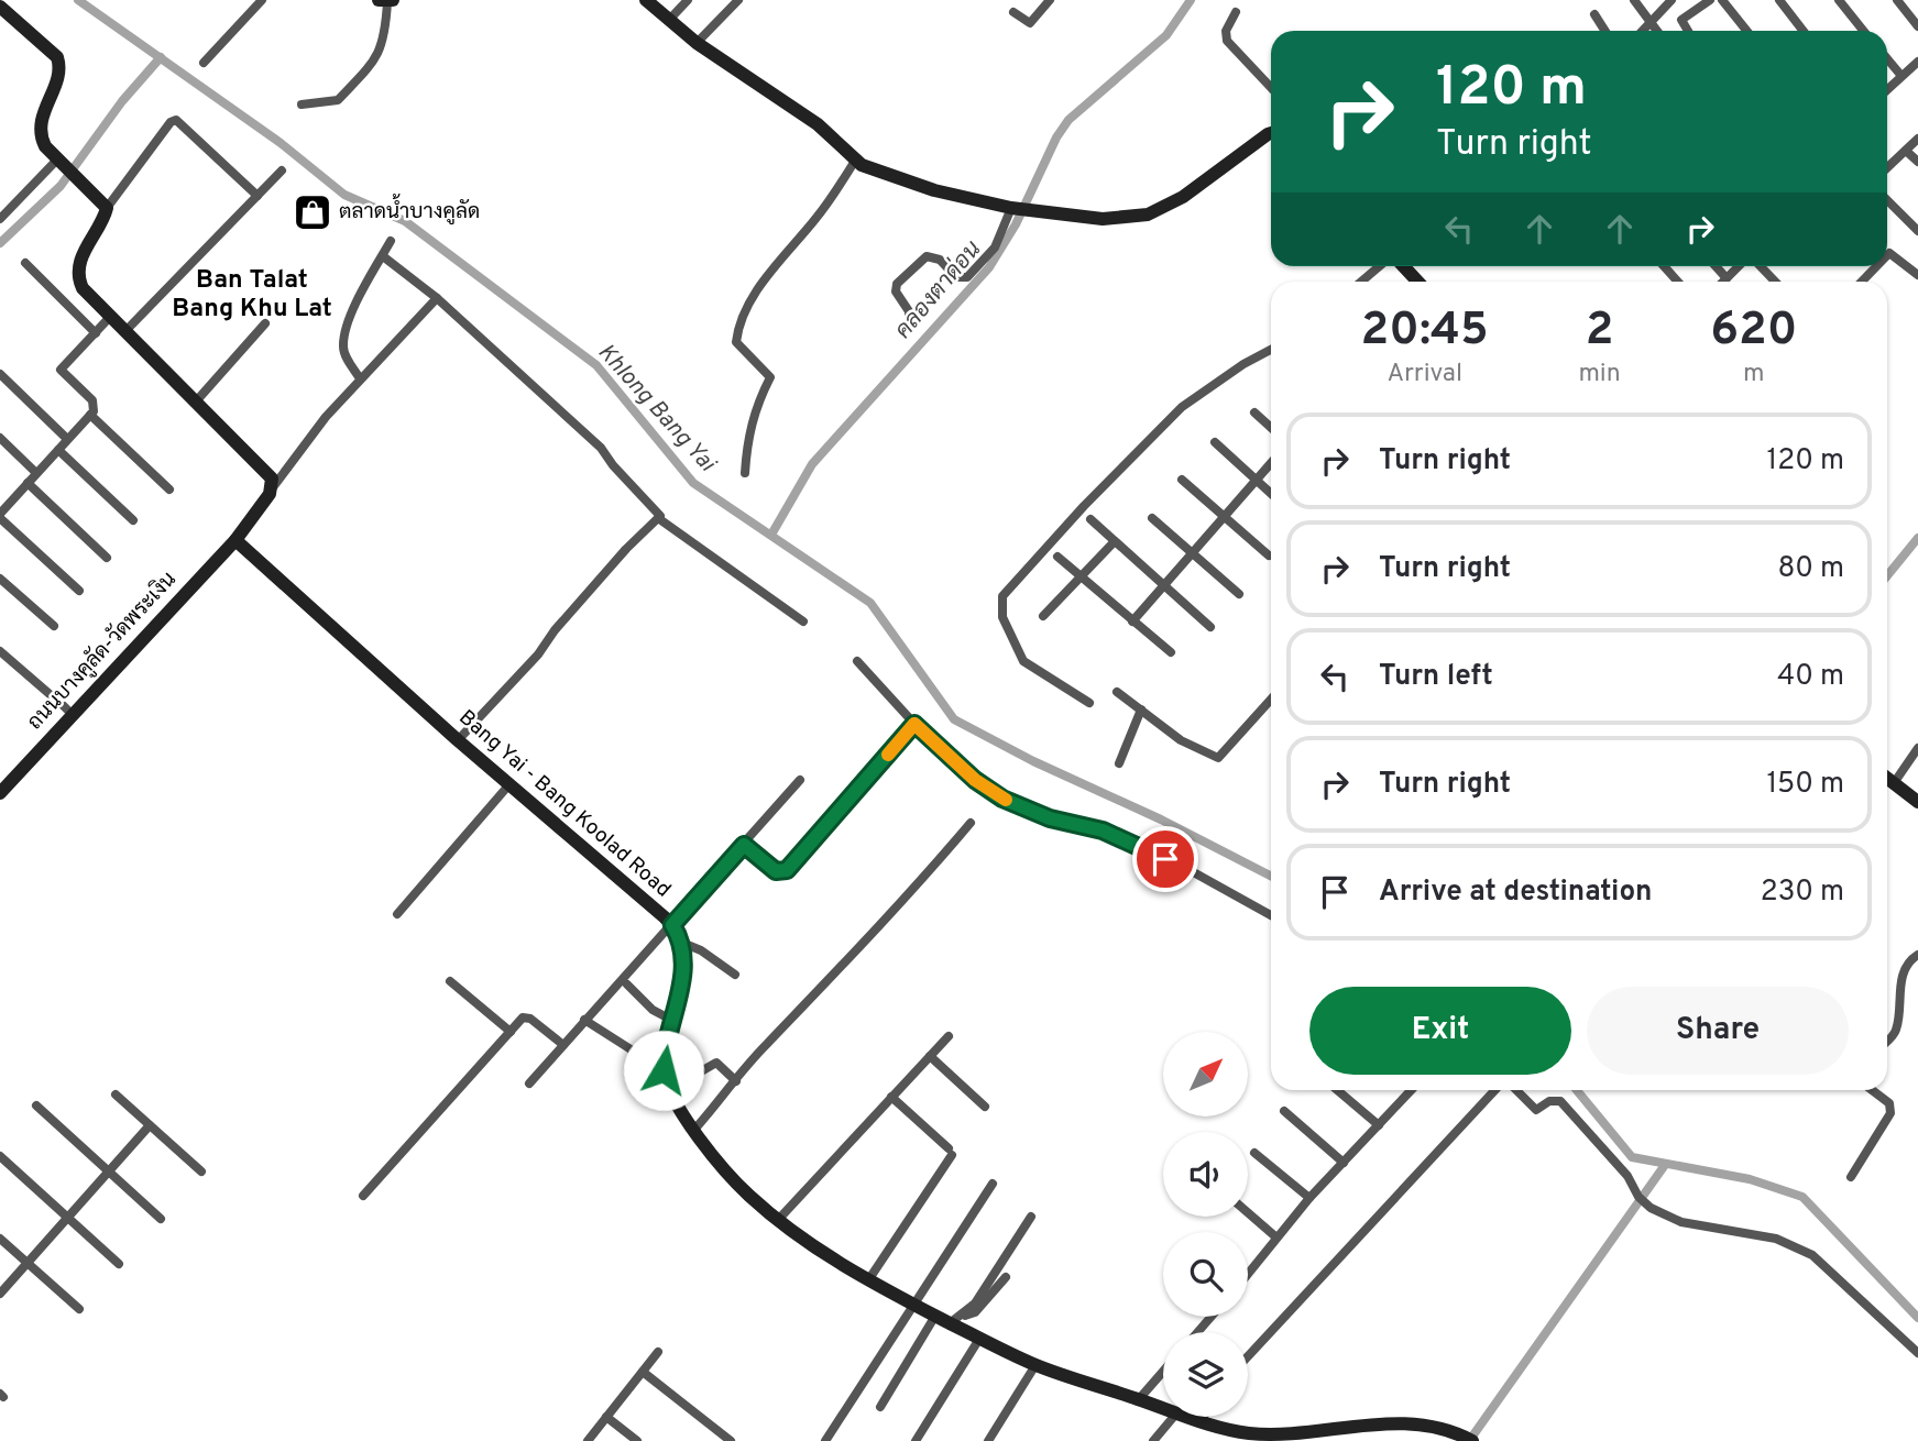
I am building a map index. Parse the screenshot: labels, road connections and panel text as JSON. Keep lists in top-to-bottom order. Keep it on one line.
{"streets":{"street":["ถนนบางคูลัด-วัดพระเงิน","Bang Yai - Bang Koolad Road"]},"crossings":[["ถนนบางคูลัด-วัดพระเงิน","Bang Yai - Bang Koolad Road"]],"districts":["Ban Talat Bang Khu Lat"],"water":["คลองตาด่อน","Khlong Bang Yai"],"places":{"shop":["ตลาดน้ำบางคูลัด"]},"north":"top right","page":{"turn":["120 m","Turn right"],"eta":["20:45","Arrival","2","min","620","m"],"list":[{"name":"Turn right","value":"120 m"},{"name":"Turn right","value":"80 m"},{"name":"Turn left","value":"40 m"},{"name":"Turn right","value":"150 m"},{"name":"Arrive at destination","value":"230 m"}],"buttons":["Exit","Share"]}}
